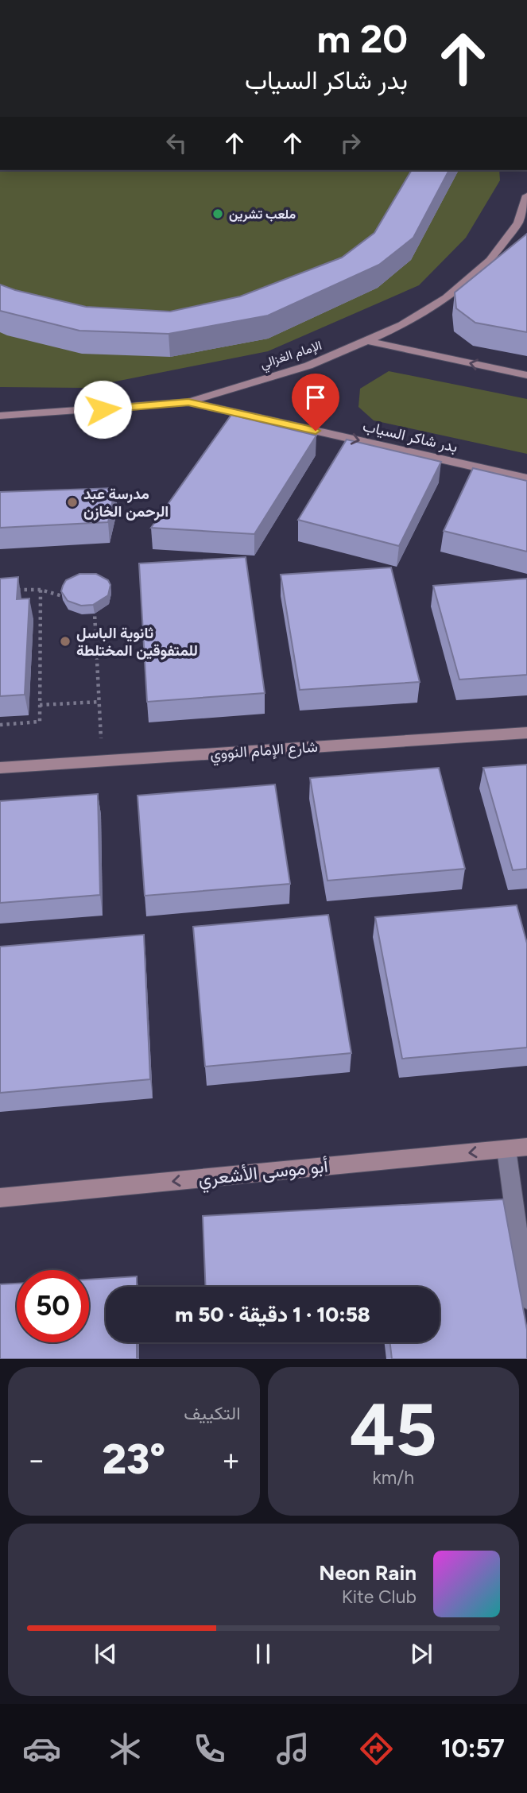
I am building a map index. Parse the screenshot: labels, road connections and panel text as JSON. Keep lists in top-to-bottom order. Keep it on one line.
{"streets":{"main road":["الإمام الغزالي","بدر شاكر السياب","شارع الإمام النووي","أبو موسى الأشعري"]},"crossings":[["الإمام الغزالي","بدر شاكر السياب"]],"one_way":["أبو موسى الأشعري"],"places":["ملعب تشرين","مدرسة عبد الرحمن الخازن","ثانوية الباسل للمتفوقين المختلطة"],"page":{"turn":["20 m","بدر شاكر السياب"],"limit":"50","trip":"10:58 · 1 دقيقة · 50 m","tile":[["45","km/h"],"التكييف"],"heat":["−","23°","+"],"song":["Neon Rain","Kite Club"],"tabs":"10:57"}}
